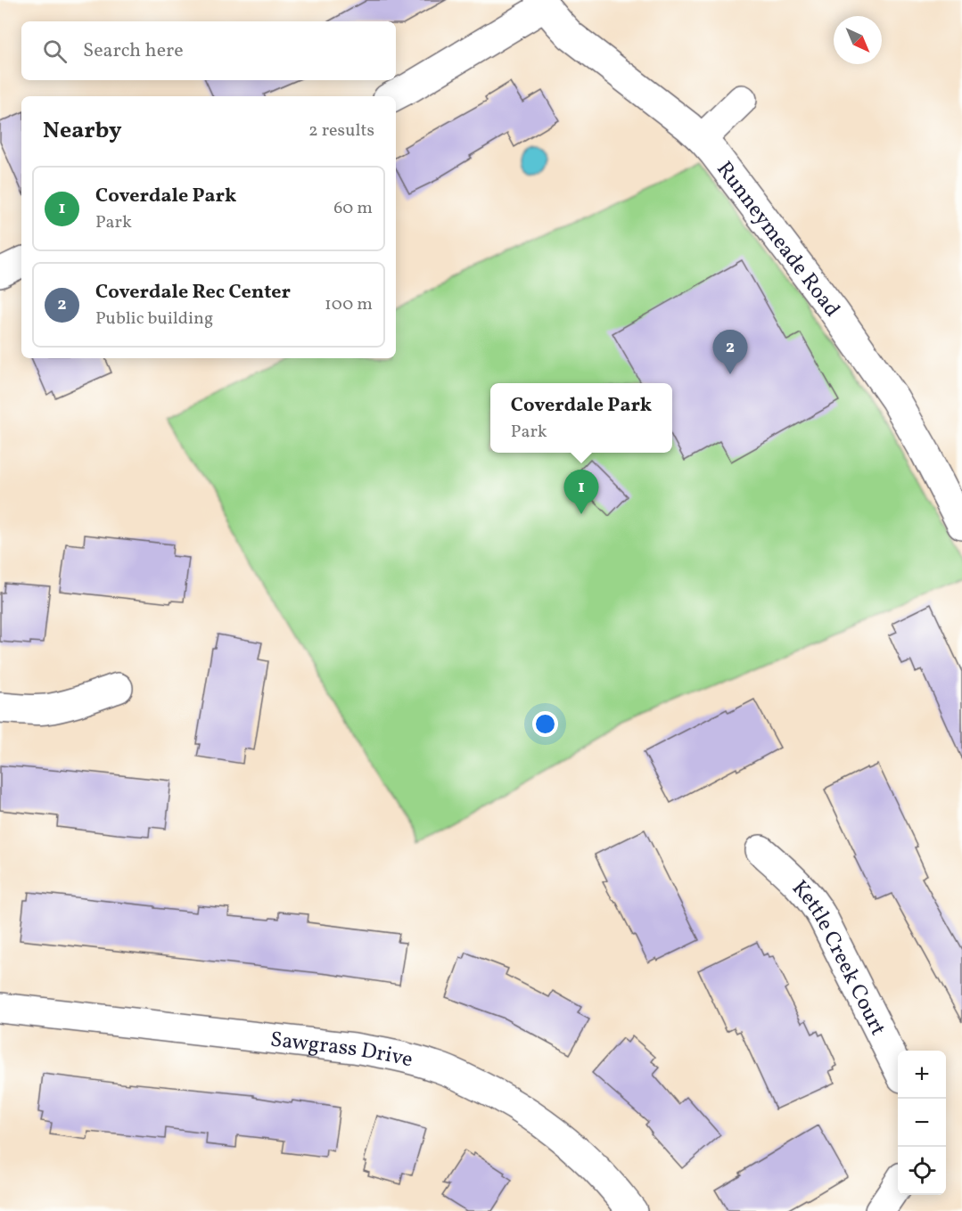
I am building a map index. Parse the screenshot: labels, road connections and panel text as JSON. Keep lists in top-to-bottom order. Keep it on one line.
{"streets":{"street":["Runneymeade Road","Kettle Creek Court","Sawgrass Drive"]},"north":"bottom right","page":{"search":"Search here","heading":["Nearby","2 results"],"list":[{"mark":"1","name":"Coverdale Park","note":"Park","value":"60 m"},{"mark":"2","name":"Coverdale Rec Center","note":"Public building","value":"100 m"}],"pins":["2","1"],"popup":["Coverdale Park","Park"],"map_buttons":["+","−"]}}
